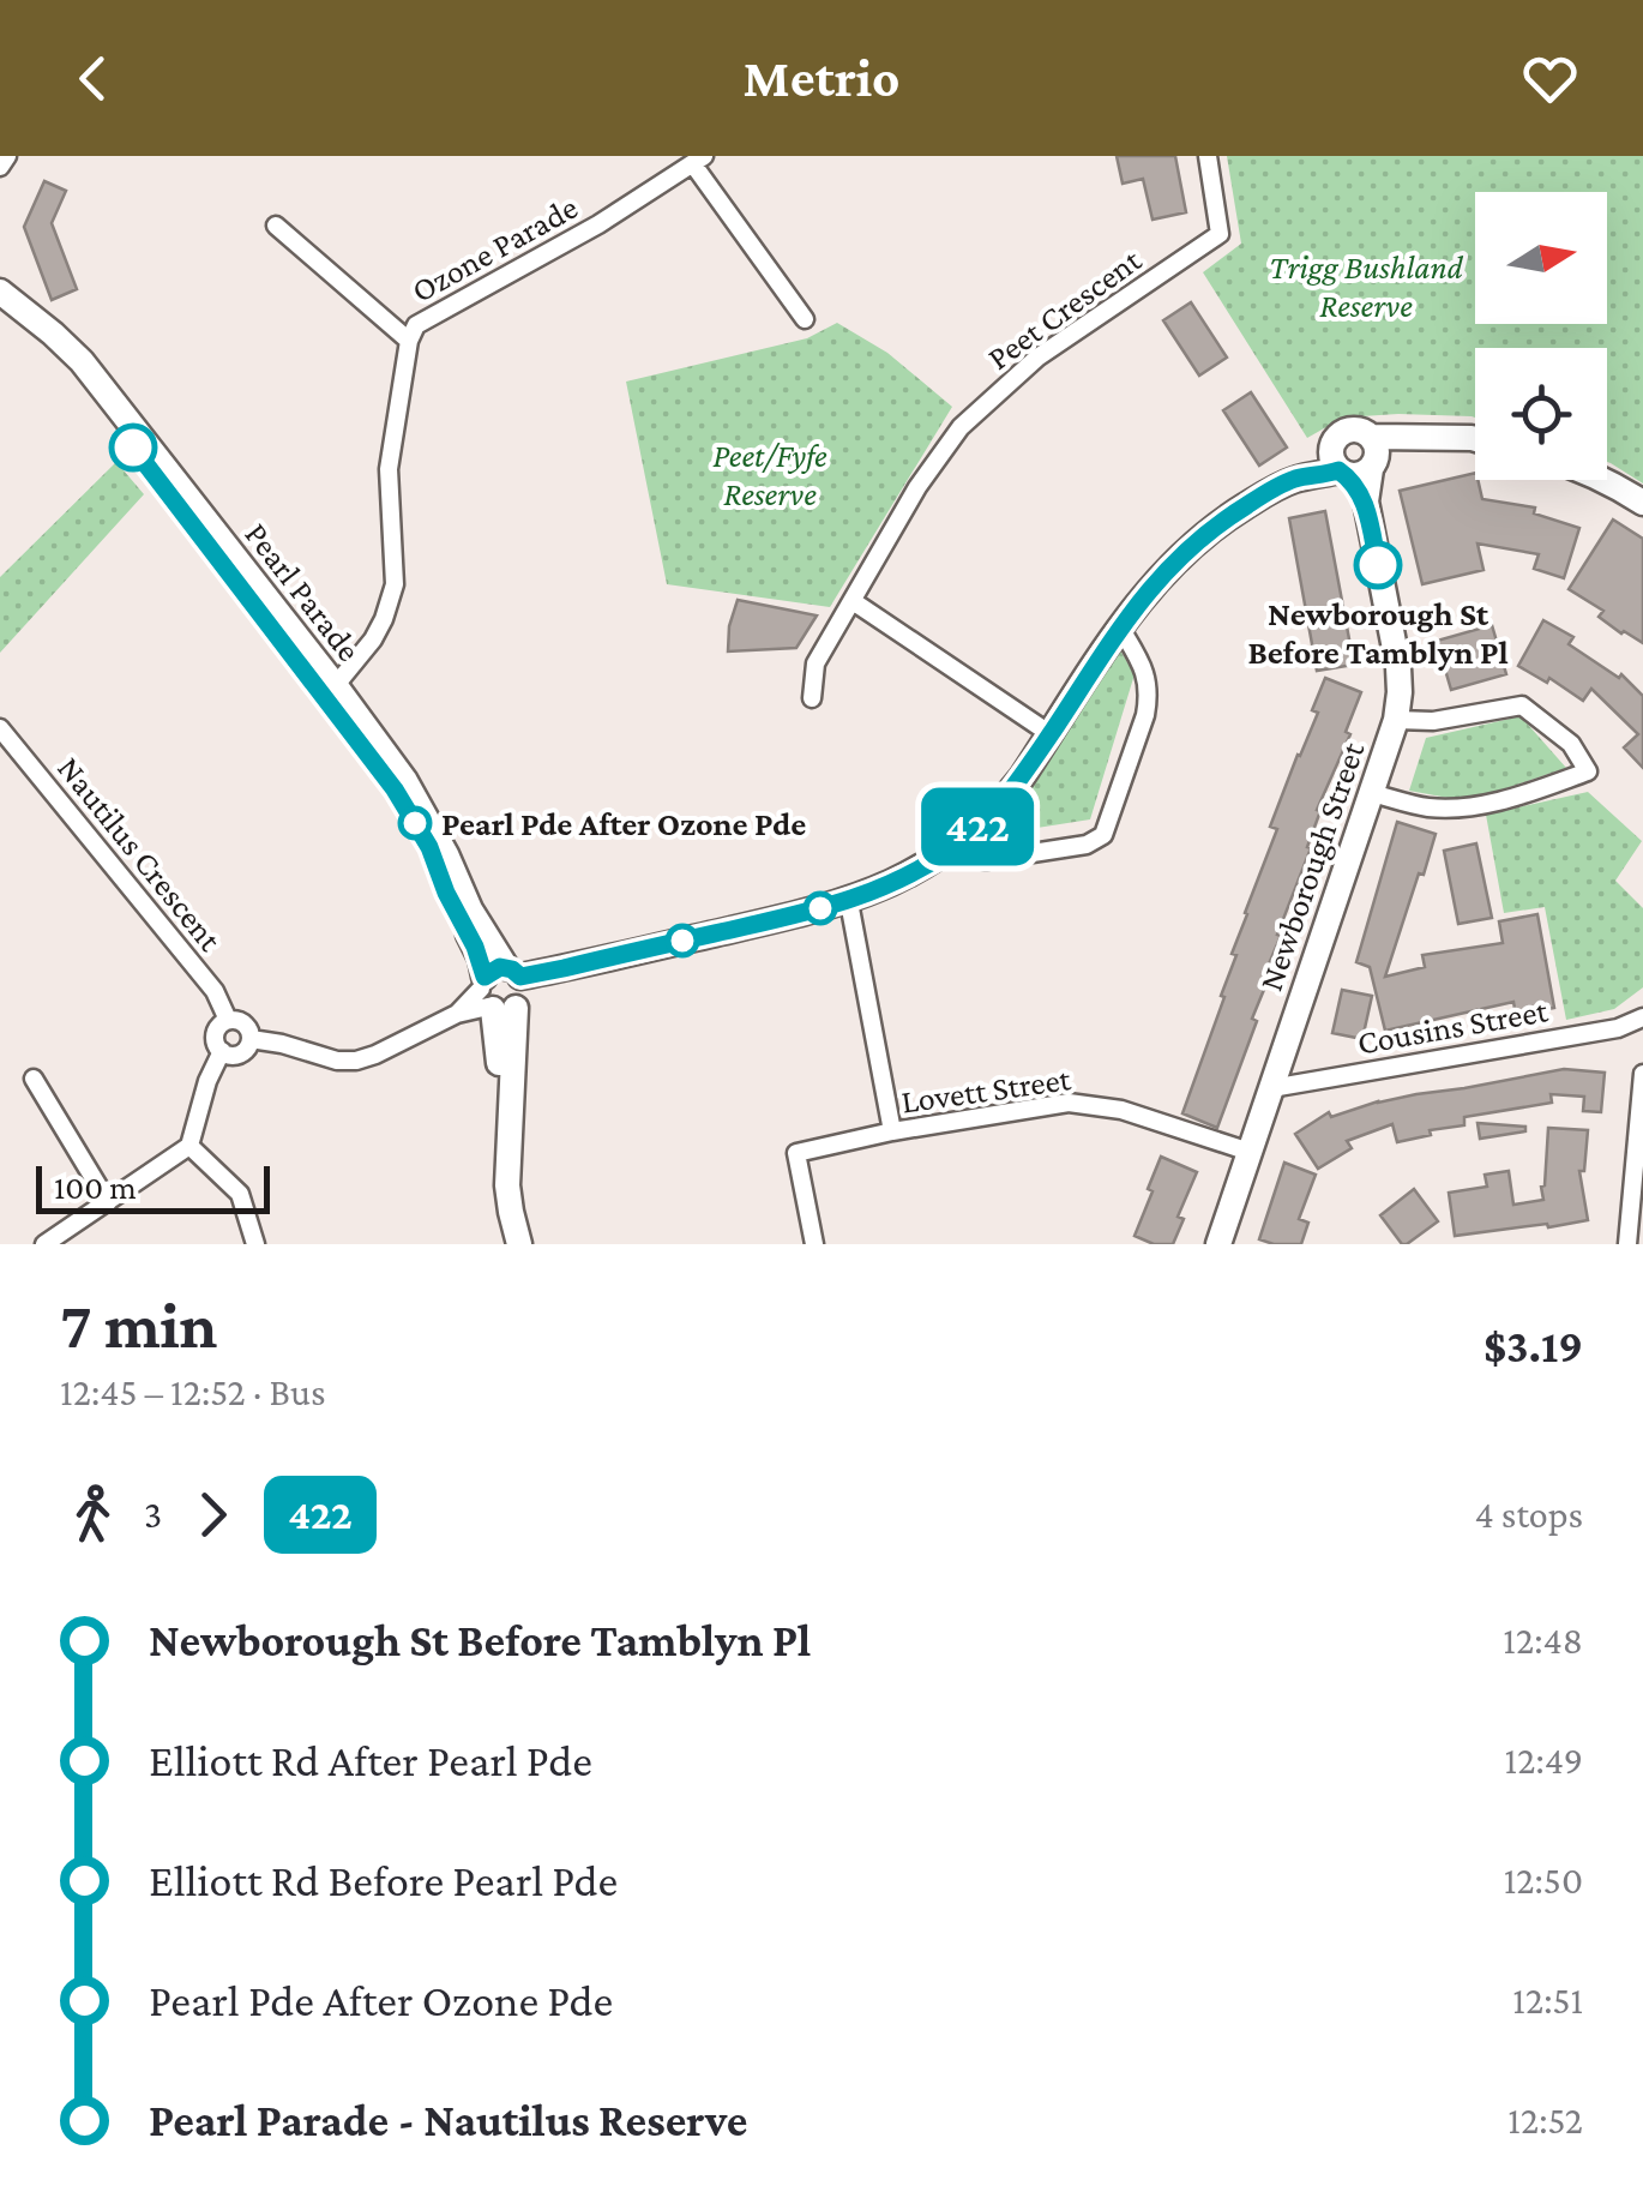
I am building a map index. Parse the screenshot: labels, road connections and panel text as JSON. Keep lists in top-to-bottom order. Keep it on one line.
{"streets":{"street":["Ozone Parade","Peet Crescent","Pearl Parade","Nautilus Crescent","Newborough Street","Cousins Street","Lovett Street"]},"crossings":[["Ozone Parade","Pearl Parade"],["Newborough Street","Cousins Street"],["Newborough Street","Lovett Street"]],"parks":["Trigg Bushland Reserve","Peet/Fyfe Reserve"],"places":["Newborough St Before Tamblyn Pl","Pearl Pde After Ozone Pde"],"lines":["bus line 422"],"scale_bar":"100 m","north":"right","page":{"header":"Metrio","on_map":"422","scale":"100 m","heading":["7 min","12:45 – 12:52 · Bus","$3.19"],"legs":["3","422","4 stops"],"list":[{"name":"Newborough St Before Tamblyn Pl","value":"12:48"},{"name":"Elliott Rd After Pearl Pde","value":"12:49"},{"name":"Elliott Rd Before Pearl Pde","value":"12:50"},{"name":"Pearl Pde After Ozone Pde","value":"12:51"},{"name":"Pearl Parade - Nautilus Reserve","value":"12:52"}]}}
